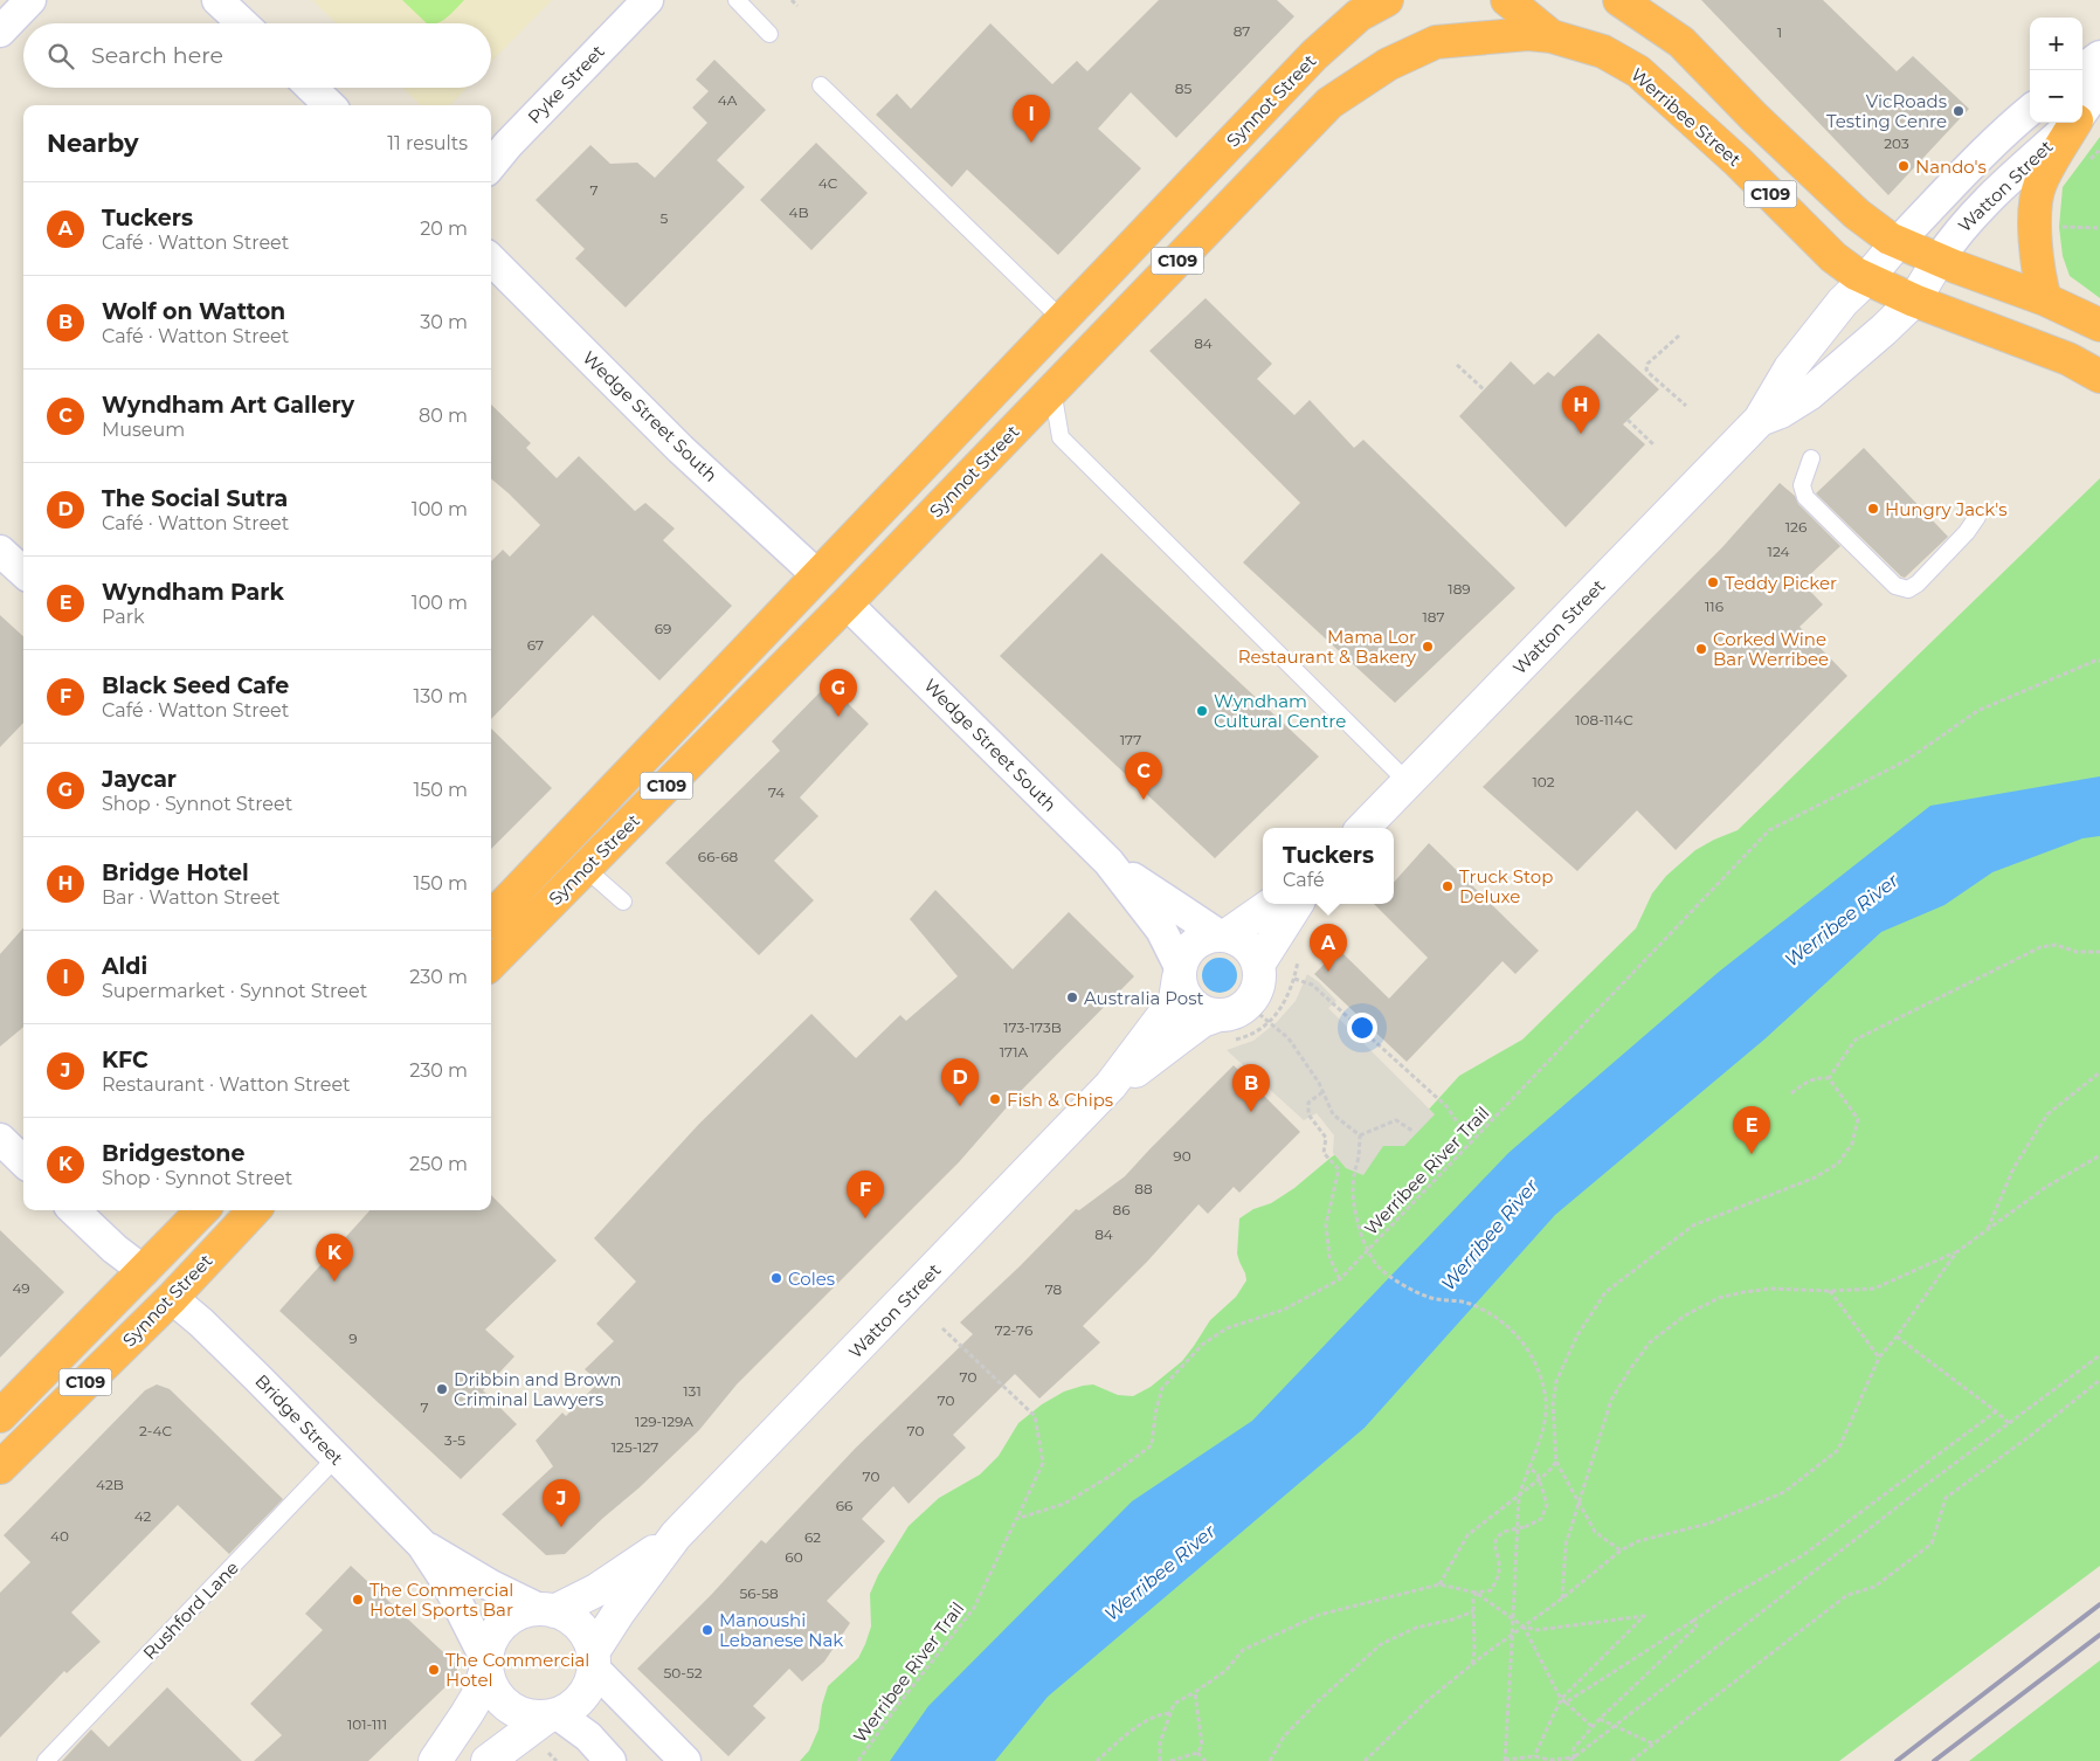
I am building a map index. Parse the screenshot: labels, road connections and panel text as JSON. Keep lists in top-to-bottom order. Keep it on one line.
{"streets":{"highway":["Synnot Street","Werribee Street","C109"],"street":["Pyke Street","Watton Street","Wedge Street South","Bridge Street"],"lane":["Rushford Lane"],"path":["Werribee River Trail"]},"crossings":[["Synnot Street","Werribee Street"],["Synnot Street","Wedge Street South"],["Synnot Street","Bridge Street"],["Werribee Street","Watton Street"],["Watton Street","C109"],["Watton Street","Wedge Street South"],["Watton Street","Bridge Street"],["Bridge Street","Rushford Lane"]],"water":["Werribee River"],"places":["VicRoads Testing Cenre","Nando's","Hungry Jack's","Teddy Picker","Mama Lor Restaurant & Bakery","Corked Wine Bar Werribee","Wyndham Cultural Centre","Truck Stop Deluxe","Australia Post","Fish & Chips","Coles","Dribbin and Brown Criminal Lawyers","The Commercial Hotel Sports Bar","Manoushi Lebanese Nak","The Commercial Hotel"],"house_numbers":["87","1","85","4A","203","4C","7","4B","5","84","126","124","189","116","187","69","67","108-114C","177","102","74","66-68","173-173B","171A","90","88","86","84","49","78","72-76","9","70","131","70","7","129-129A","2-4C","70","3-5","125-127","70","42B","66","42","40","62","60","56-58","50-52","101-111"],"page":{"map_buttons":["+","−"],"search":"Search here","pins":["I","H","G","C","A","D","B","E","F","K","J"],"heading":["Nearby","11 results"],"list":[{"mark":"A","name":"Tuckers","note":"Café · Watton Street","value":"20 m"},{"mark":"B","name":"Wolf on Watton","note":"Café · Watton Street","value":"30 m"},{"mark":"C","name":"Wyndham Art Gallery","note":"Museum","value":"80 m"},{"mark":"D","name":"The Social Sutra","note":"Café · Watton Street","value":"100 m"},{"mark":"E","name":"Wyndham Park","note":"Park","value":"100 m"},{"mark":"F","name":"Black Seed Cafe","note":"Café · Watton Street","value":"130 m"},{"mark":"G","name":"Jaycar","note":"Shop · Synnot Street","value":"150 m"},{"mark":"H","name":"Bridge Hotel","note":"Bar · Watton Street","value":"150 m"},{"mark":"I","name":"Aldi","note":"Supermarket · Synnot Street","value":"230 m"},{"mark":"J","name":"KFC","note":"Restaurant · Watton Street","value":"230 m"},{"mark":"K","name":"Bridgestone","note":"Shop · Synnot Street","value":"250 m"}],"popup":["Tuckers","Café"]}}
